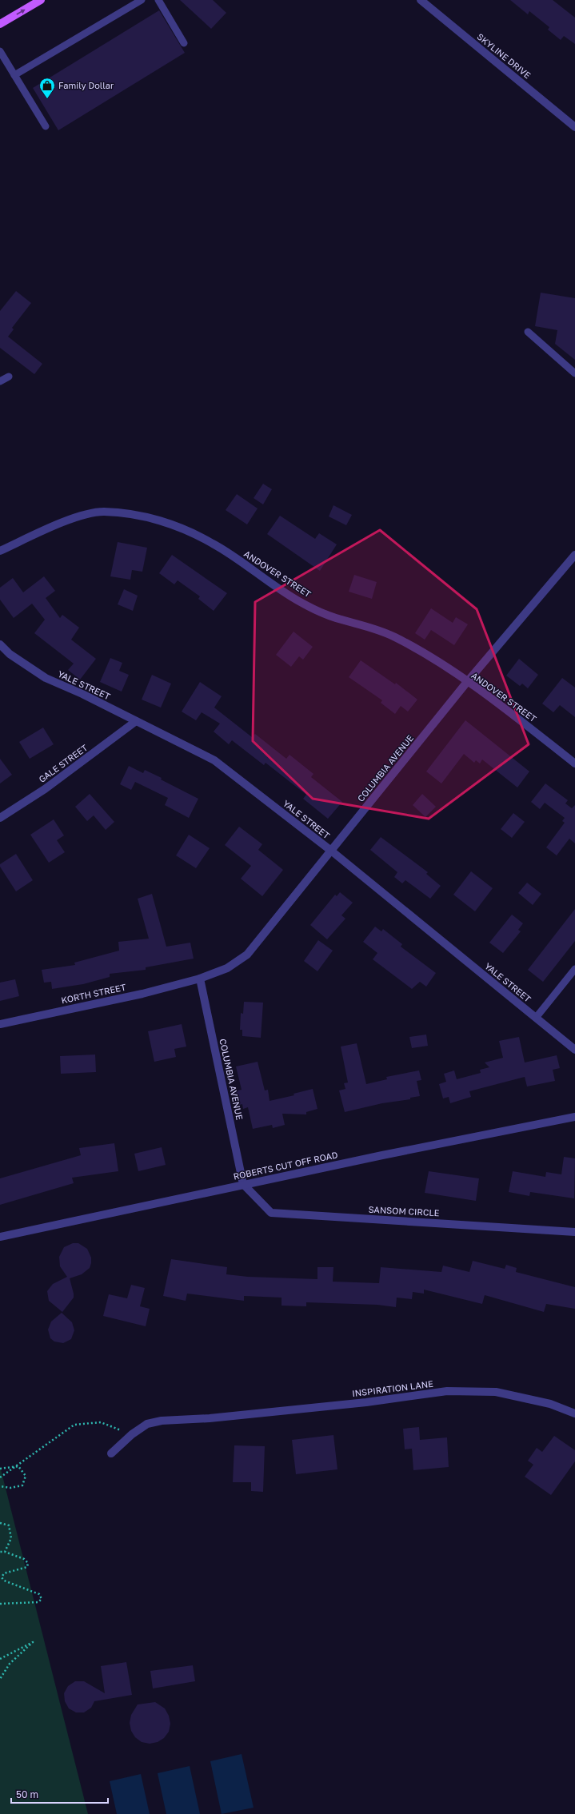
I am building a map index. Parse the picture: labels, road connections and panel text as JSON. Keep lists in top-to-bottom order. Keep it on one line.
{"streets":{"street":["SKYLINE DRIVE","ANDOVER STREET","YALE STREET","GALE STREET","COLUMBIA AVENUE","KORTH STREET","ROBERTS CUT OFF ROAD","SANSOM CIRCLE","INSPIRATION LANE"]},"crossings":[["ANDOVER STREET","COLUMBIA AVENUE"],["YALE STREET","GALE STREET"],["YALE STREET","COLUMBIA AVENUE"],["COLUMBIA AVENUE","KORTH STREET"],["COLUMBIA AVENUE","ROBERTS CUT OFF ROAD"],["COLUMBIA AVENUE","SANSOM CIRCLE"],["ROBERTS CUT OFF ROAD","SANSOM CIRCLE"]],"places":{"shop":["Family Dollar"]},"scale_bar":"50 m"}
